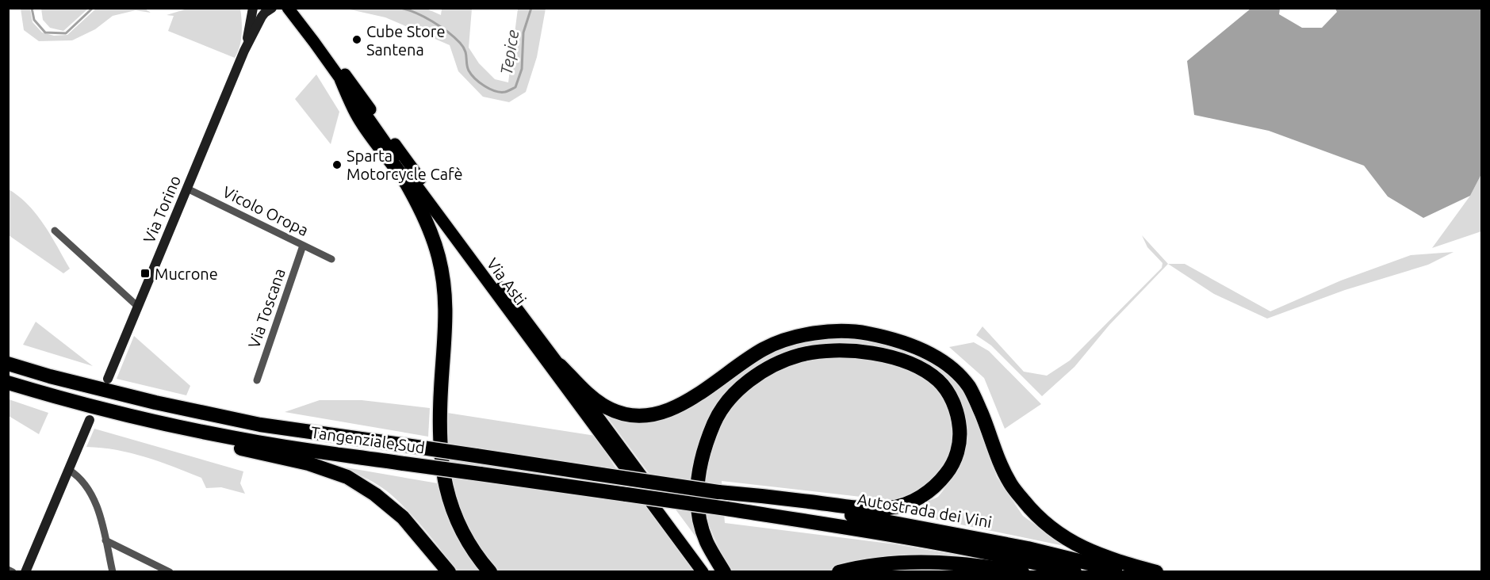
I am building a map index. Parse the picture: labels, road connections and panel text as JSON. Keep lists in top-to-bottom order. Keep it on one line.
{"streets":{"highway":["Tangenziale Sud","Autostrada dei Vini"],"main road":["Via Asti"],"street":["Via Torino","Vicolo Oropa","Via Toscana"]},"crossings":[["Via Torino","Vicolo Oropa"],["Vicolo Oropa","Via Toscana"],["Tangenziale Sud","Autostrada dei Vini"]],"water":["Tepice"],"places":{"other":["Cube Store Santena","Sparta Motorcycle Cafè"],"transit":["Mucrone"]}}
